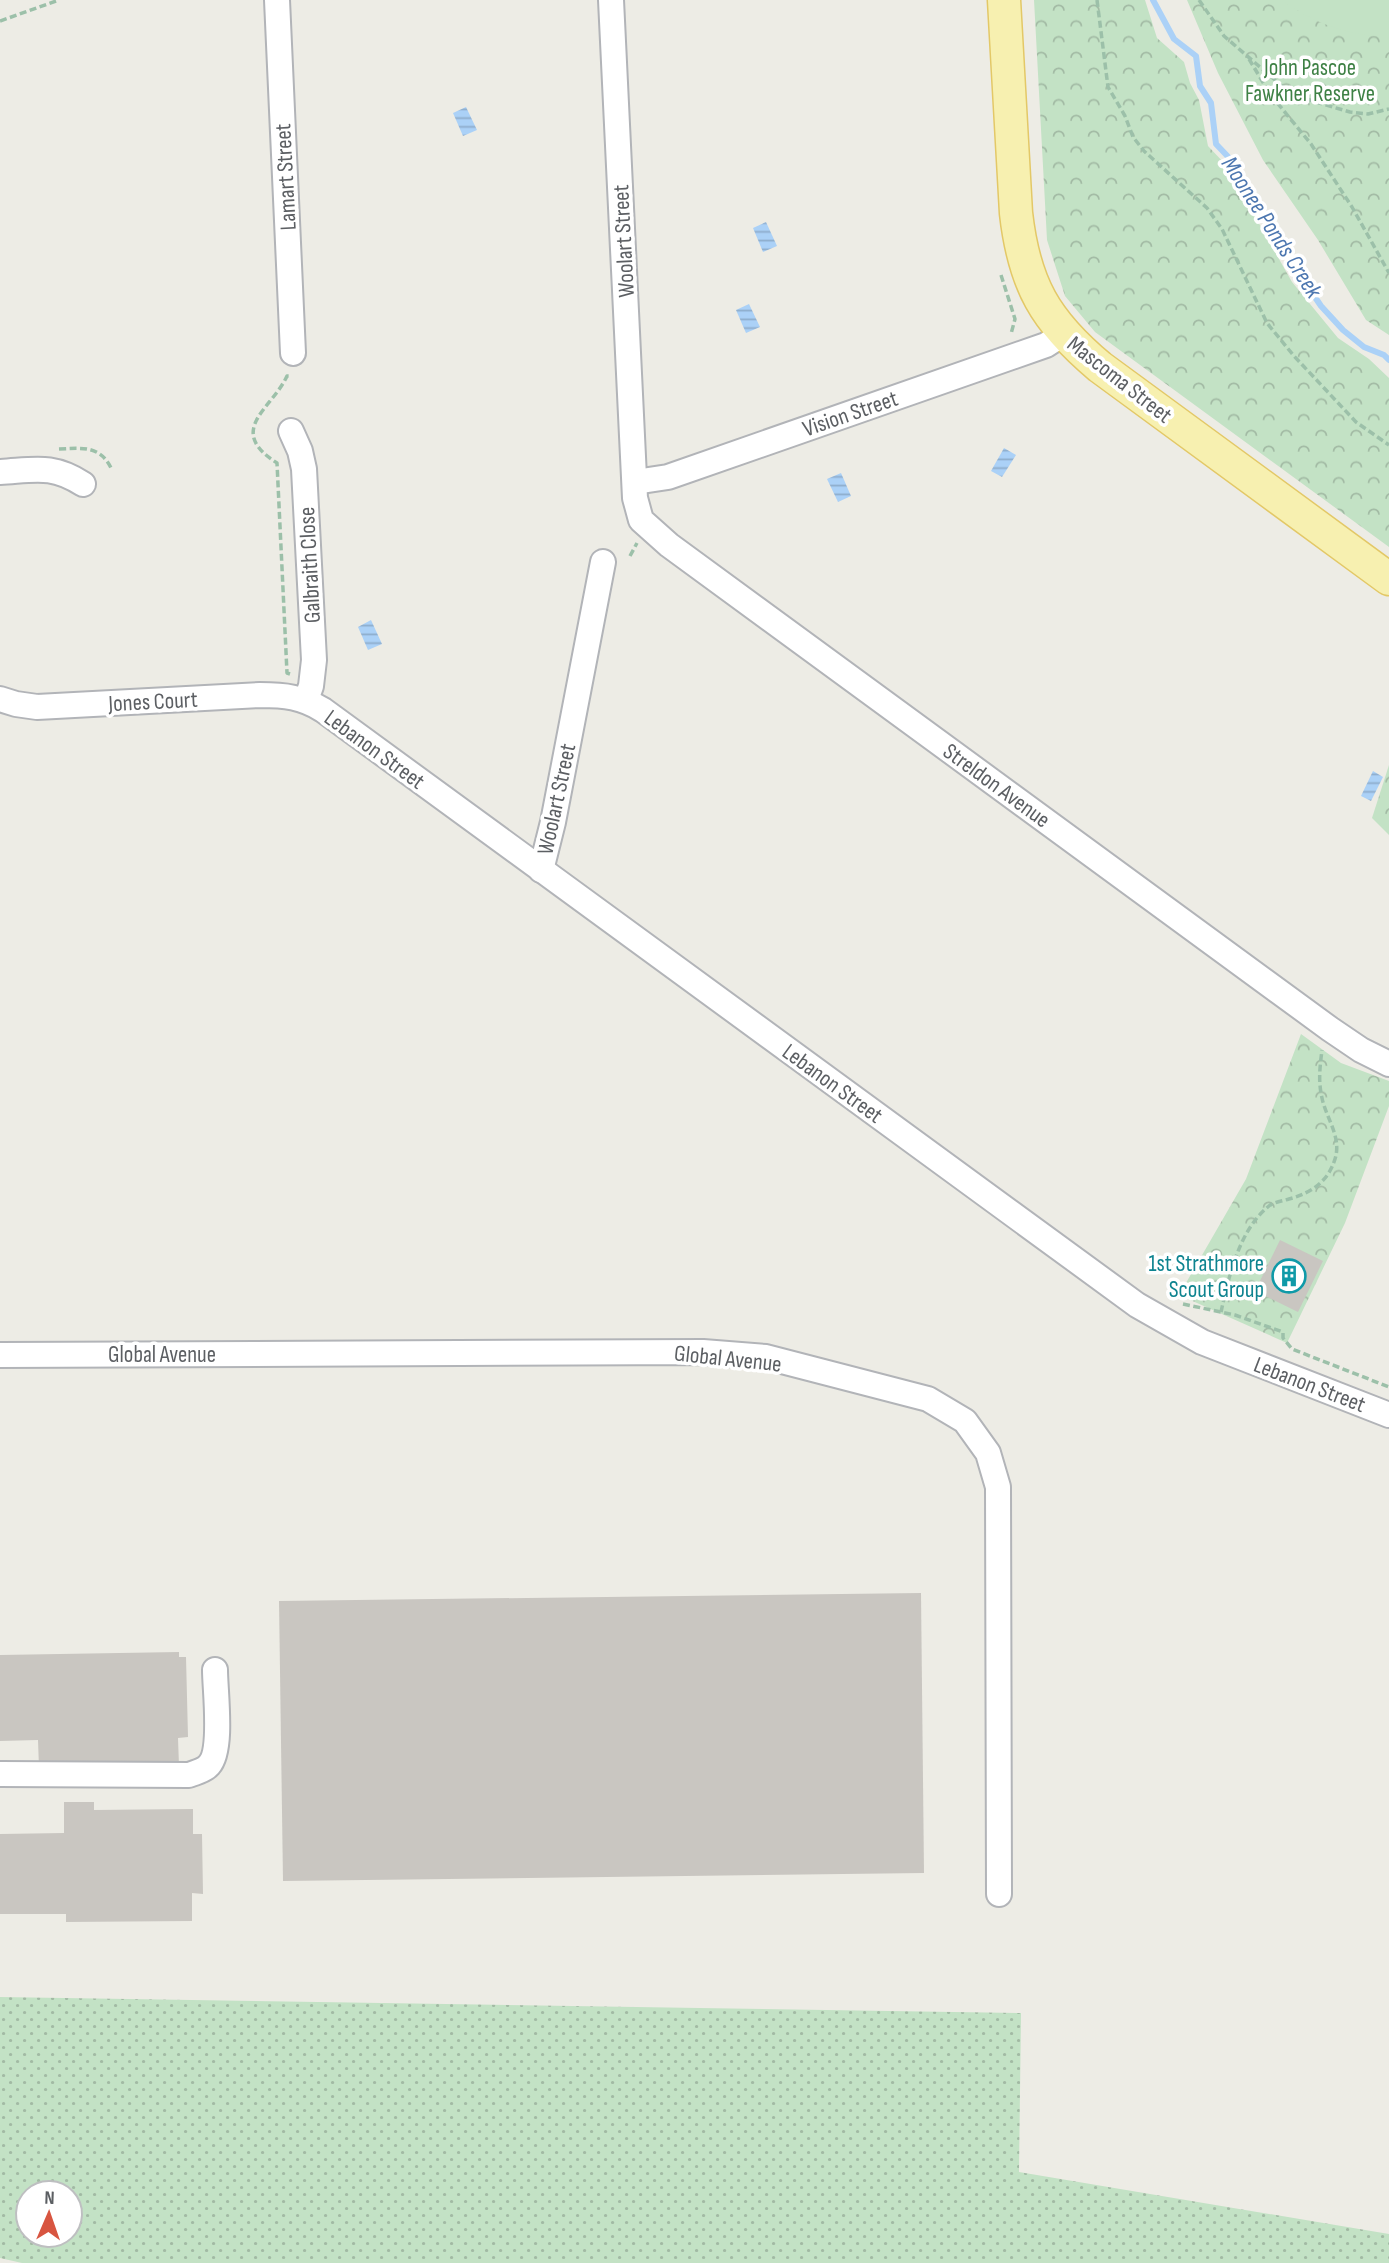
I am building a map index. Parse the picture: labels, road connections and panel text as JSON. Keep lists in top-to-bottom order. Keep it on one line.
{"streets":{"main road":["Mascoma Street"],"street":["Lamart Street","Woolart Street","Vision Street","Galbraith Close","Jones Court","Lebanon Street","Streldon Avenue","Global Avenue"]},"crossings":[["Woolart Street","Vision Street"],["Woolart Street","Lebanon Street"],["Woolart Street","Streldon Avenue"],["Mascoma Street","Vision Street"],["Vision Street","Streldon Avenue"],["Galbraith Close","Jones Court"],["Galbraith Close","Lebanon Street"],["Jones Court","Lebanon Street"]],"water":["Moonee Ponds Creek"],"parks":["John Pascoe Fawkner Reserve"],"places":{"building":["1st Strathmore Scout Group"]},"north":"top"}
